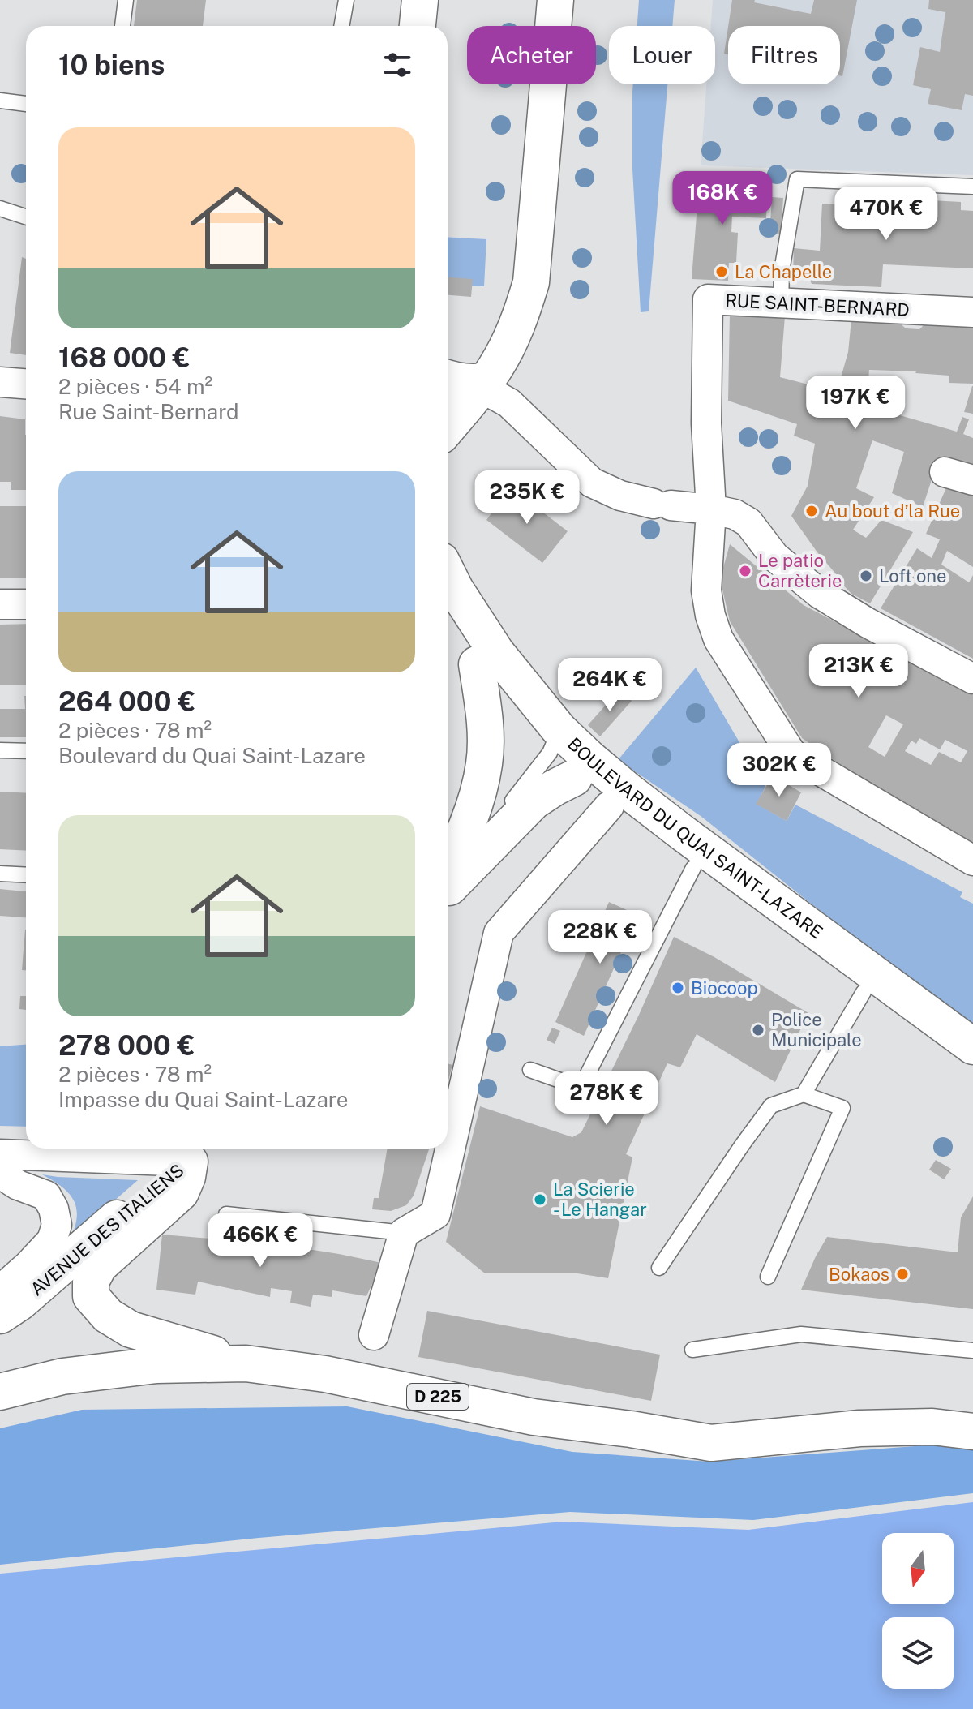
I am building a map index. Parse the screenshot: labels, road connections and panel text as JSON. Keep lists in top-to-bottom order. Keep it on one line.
{"streets":{"main road":["BOULEVARD DU QUAI SAINT-LAZARE","AVENUE DES ITALIENS","D 225"],"street":["RUE SAINT-BERNARD"]},"places":["La Chapelle","Au bout d’la Rue","Le patio Carrèterie","Loft one","Biocoop","Police Municipale","La Scierie - Le Hangar","Bokaos"],"north":"bottom","page":{"chip":["Acheter","Louer","Filtres"],"heading":"10 biens","list":[{"name":"168 000 €","note":"2 pièces · 54 m² · Rue Saint-Bernard"},{"name":"264 000 €","note":"2 pièces · 78 m² · Boulevard du Quai Saint-Lazare"},{"name":"278 000 €","note":"2 pièces · 78 m² · Impasse du Quai Saint-Lazare"}],"price":["168K €","470K €","197K €","235K €","213K €","264K €","302K €","228K €","278K €","466K €"]}}
